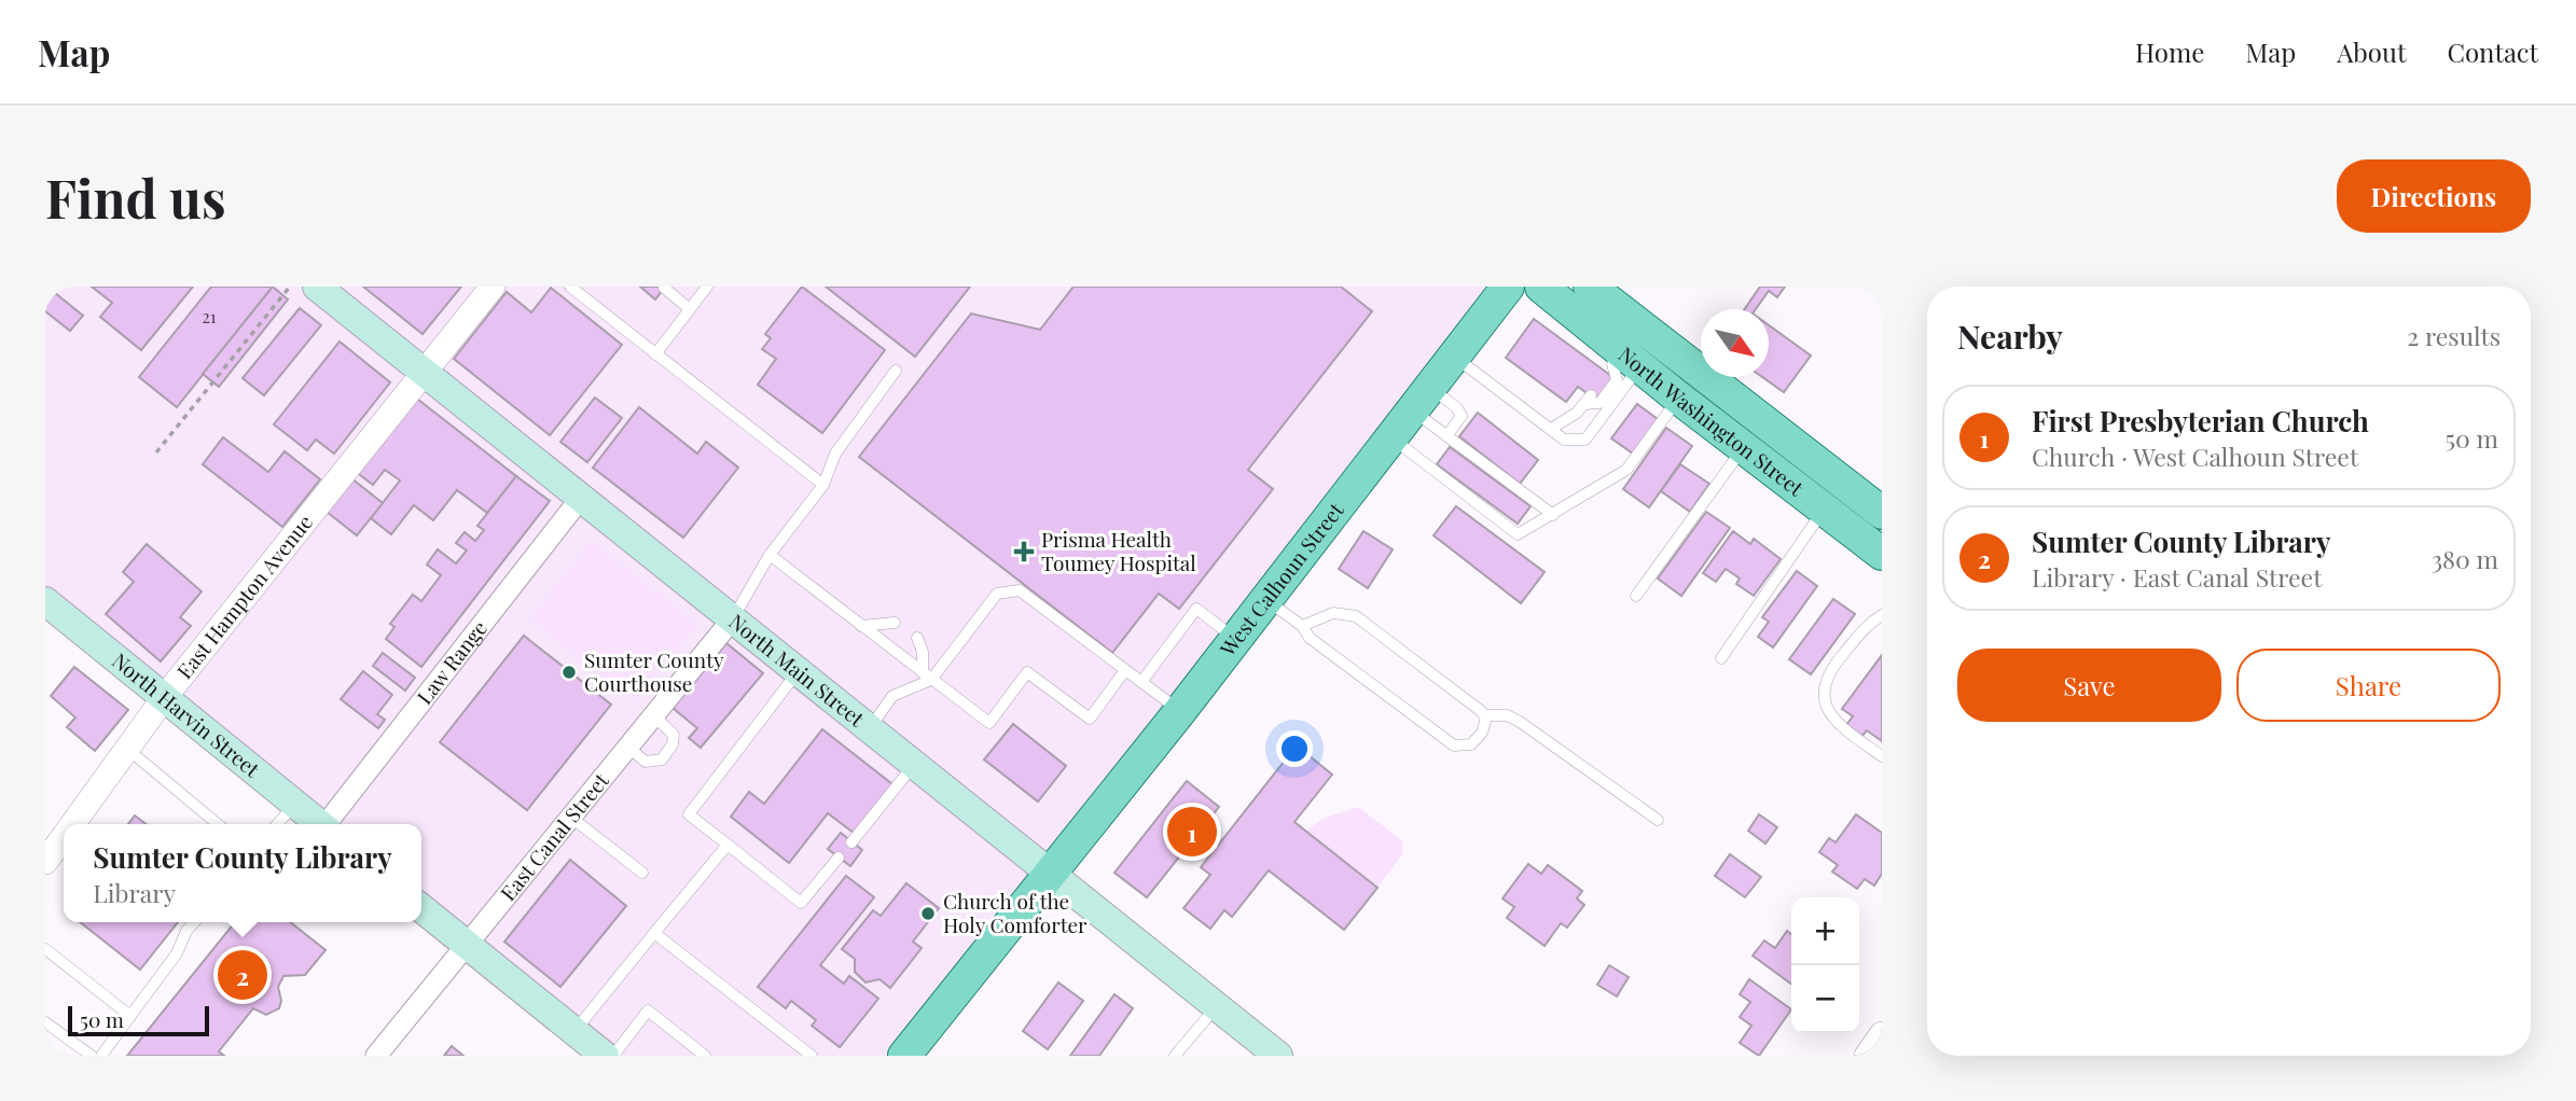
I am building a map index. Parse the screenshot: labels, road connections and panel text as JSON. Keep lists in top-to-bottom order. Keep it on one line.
{"streets":{"main road":["North Washington Street","West Calhoun Street","North Main Street","North Harvin Street"],"street":["East Hampton Avenue","Law Range","East Canal Street"]},"crossings":[["West Calhoun Street","North Main Street"],["East Hampton Avenue","North Main Street"],["East Hampton Avenue","North Harvin Street"],["Law Range","North Main Street"],["North Main Street","East Canal Street"]],"places":{"health":["Prisma Health Toumey Hospital"],"other":["Sumter County Courthouse","Church of the Holy Comforter"]},"house_numbers":["21"],"scale_bar":"50 m","north":"bottom right","page":{"header":"Map","nav":["Home","Map","About","Contact"],"buttons":["Directions",["Save","Share"]],"title":"Find us","heading":["Nearby","2 results"],"list":[{"mark":"1","name":"First Presbyterian Church","note":"Church · West Calhoun Street","value":"50 m"},{"mark":"2","name":"Sumter County Library","note":"Library · East Canal Street","value":"380 m"}],"pins":["1","2"],"popup":["Sumter County Library","Library"],"map_buttons":["+","−"],"scale":"50 m"}}
